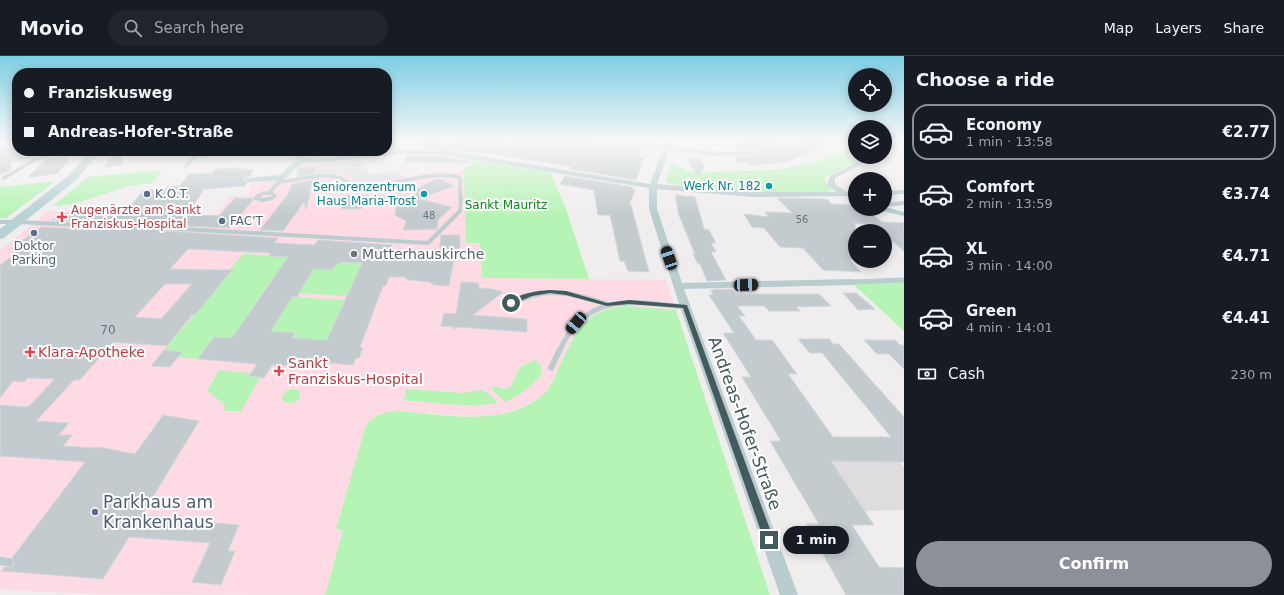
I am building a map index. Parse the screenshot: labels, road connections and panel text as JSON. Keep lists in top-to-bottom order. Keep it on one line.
{"streets":{"street":["Andreas-Hofer-Straße"]},"parks":["Sankt Mauritz"],"places":{"other":["Werk Nr. 182","K.O.T.","Seniorenzentrum Haus Maria-Trost","FAC'T","Doktor Parking","Mutterhauskirche","Parkhaus am Krankenhaus"],"health":["Augenärzte am Sankt Franziskus-Hospital","Klara-Apotheke","Sankt Franziskus-Hospital"]},"house_numbers":["48","56","70"],"page":{"header":"Movio","search":"Search here","nav":["Map","Layers","Share"],"heading":"Choose a ride","map_buttons":["+","−"],"banner":["Franziskusweg","Andreas-Hofer-Straße"],"list":[{"name":"Economy","note":"1 min · 13:58","value":"€2.77"},{"name":"Comfort","note":"2 min · 13:59","value":"€3.74"},{"name":"XL","note":"3 min · 14:00","value":"€4.71"},{"name":"Green","note":"4 min · 14:01","value":"€4.41"}],"pay":["Cash","230 m"],"bubble":"1 min","buttons":"Confirm"}}
